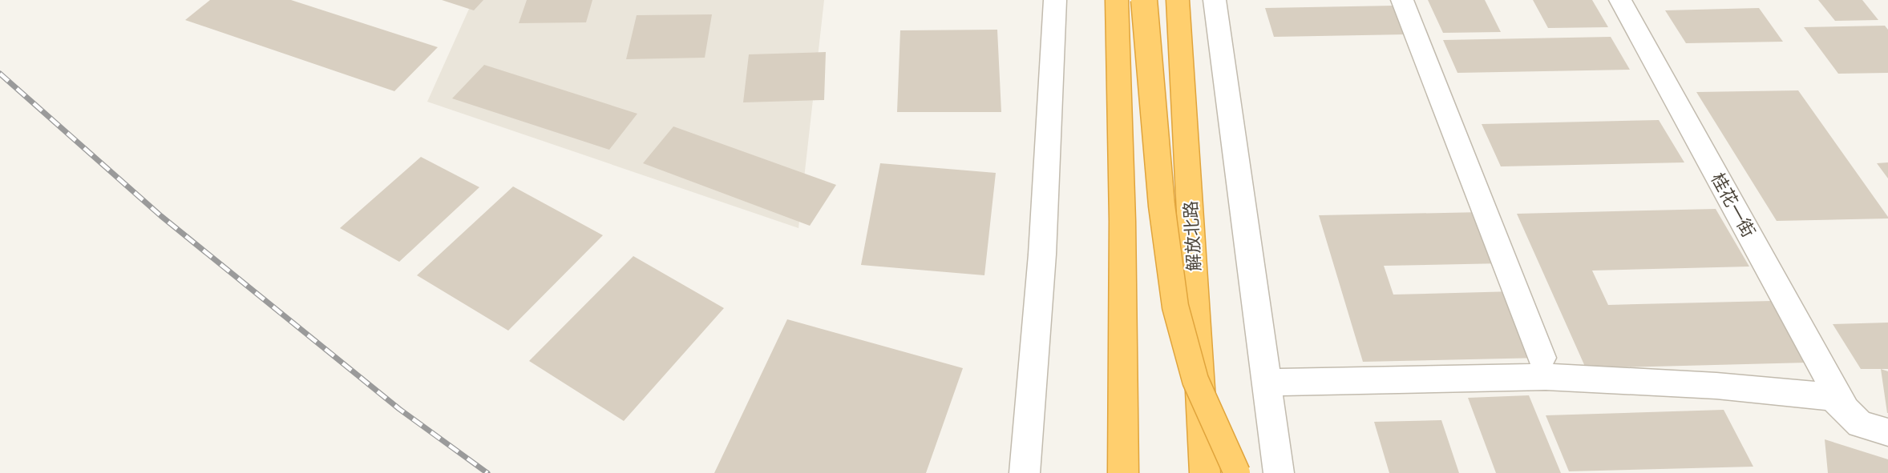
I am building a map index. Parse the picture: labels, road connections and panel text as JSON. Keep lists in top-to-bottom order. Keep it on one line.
{"streets":{"highway":["解放北路"],"street":["桂花一街"]}}
